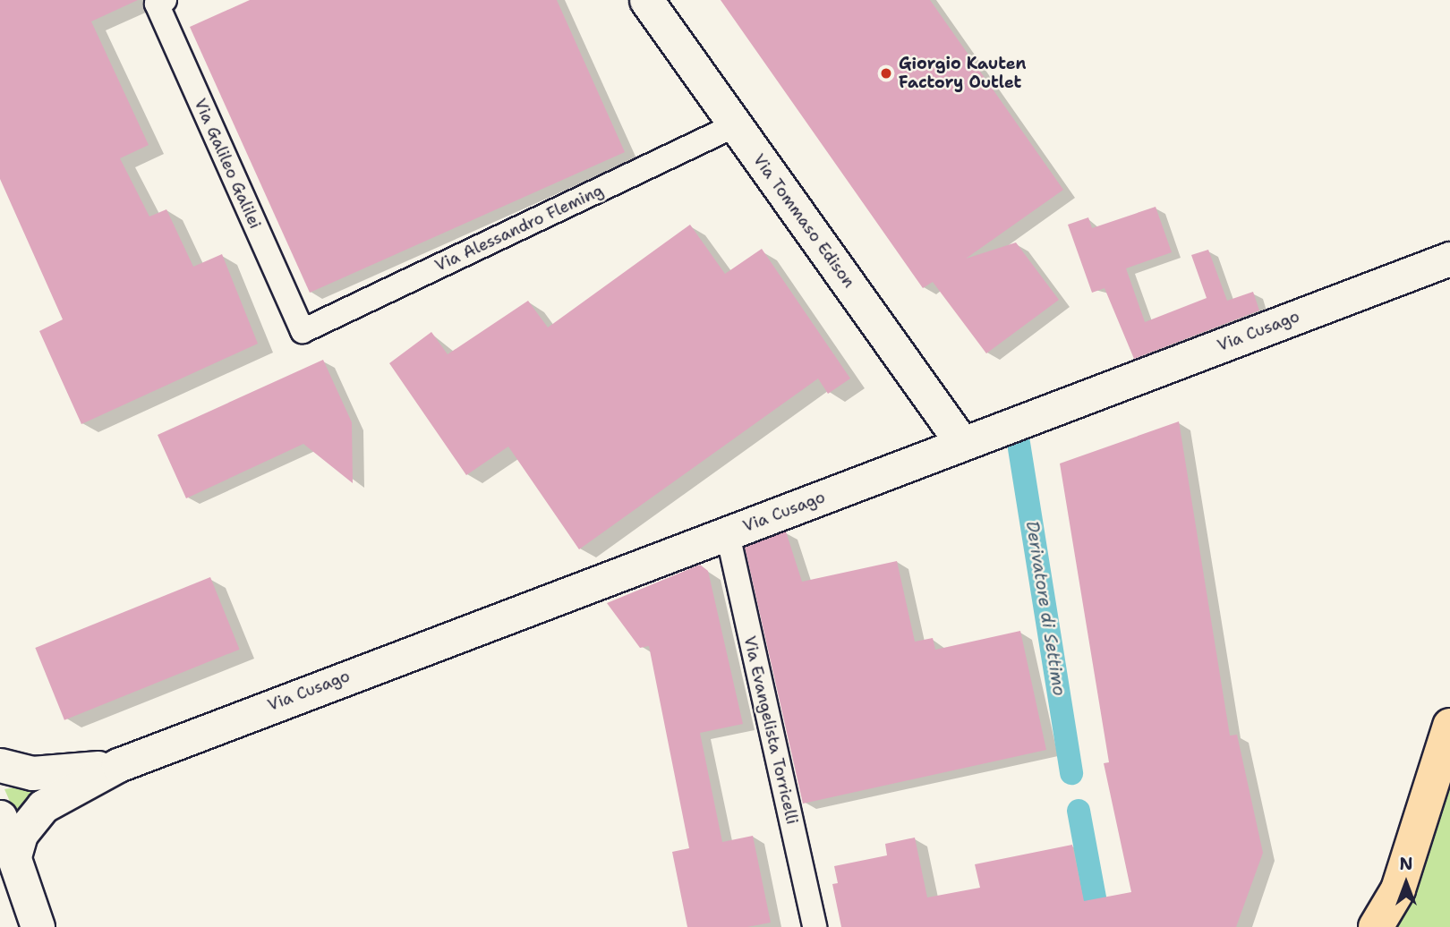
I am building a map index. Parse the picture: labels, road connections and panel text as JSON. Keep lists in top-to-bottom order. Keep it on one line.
{"streets":{"street":["Via Galileo Galilei","Via Tommaso Edison","Via Alessandro Fleming","Via Cusago","Via Evangelista Torricelli"]},"crossings":[["Via Galileo Galilei","Via Alessandro Fleming"],["Via Tommaso Edison","Via Alessandro Fleming"],["Via Tommaso Edison","Via Cusago"],["Via Cusago","Via Evangelista Torricelli"]],"water":["Derivatore di Settimo"],"places":["Giorgio Kauten Factory Outlet"],"north":"top"}
